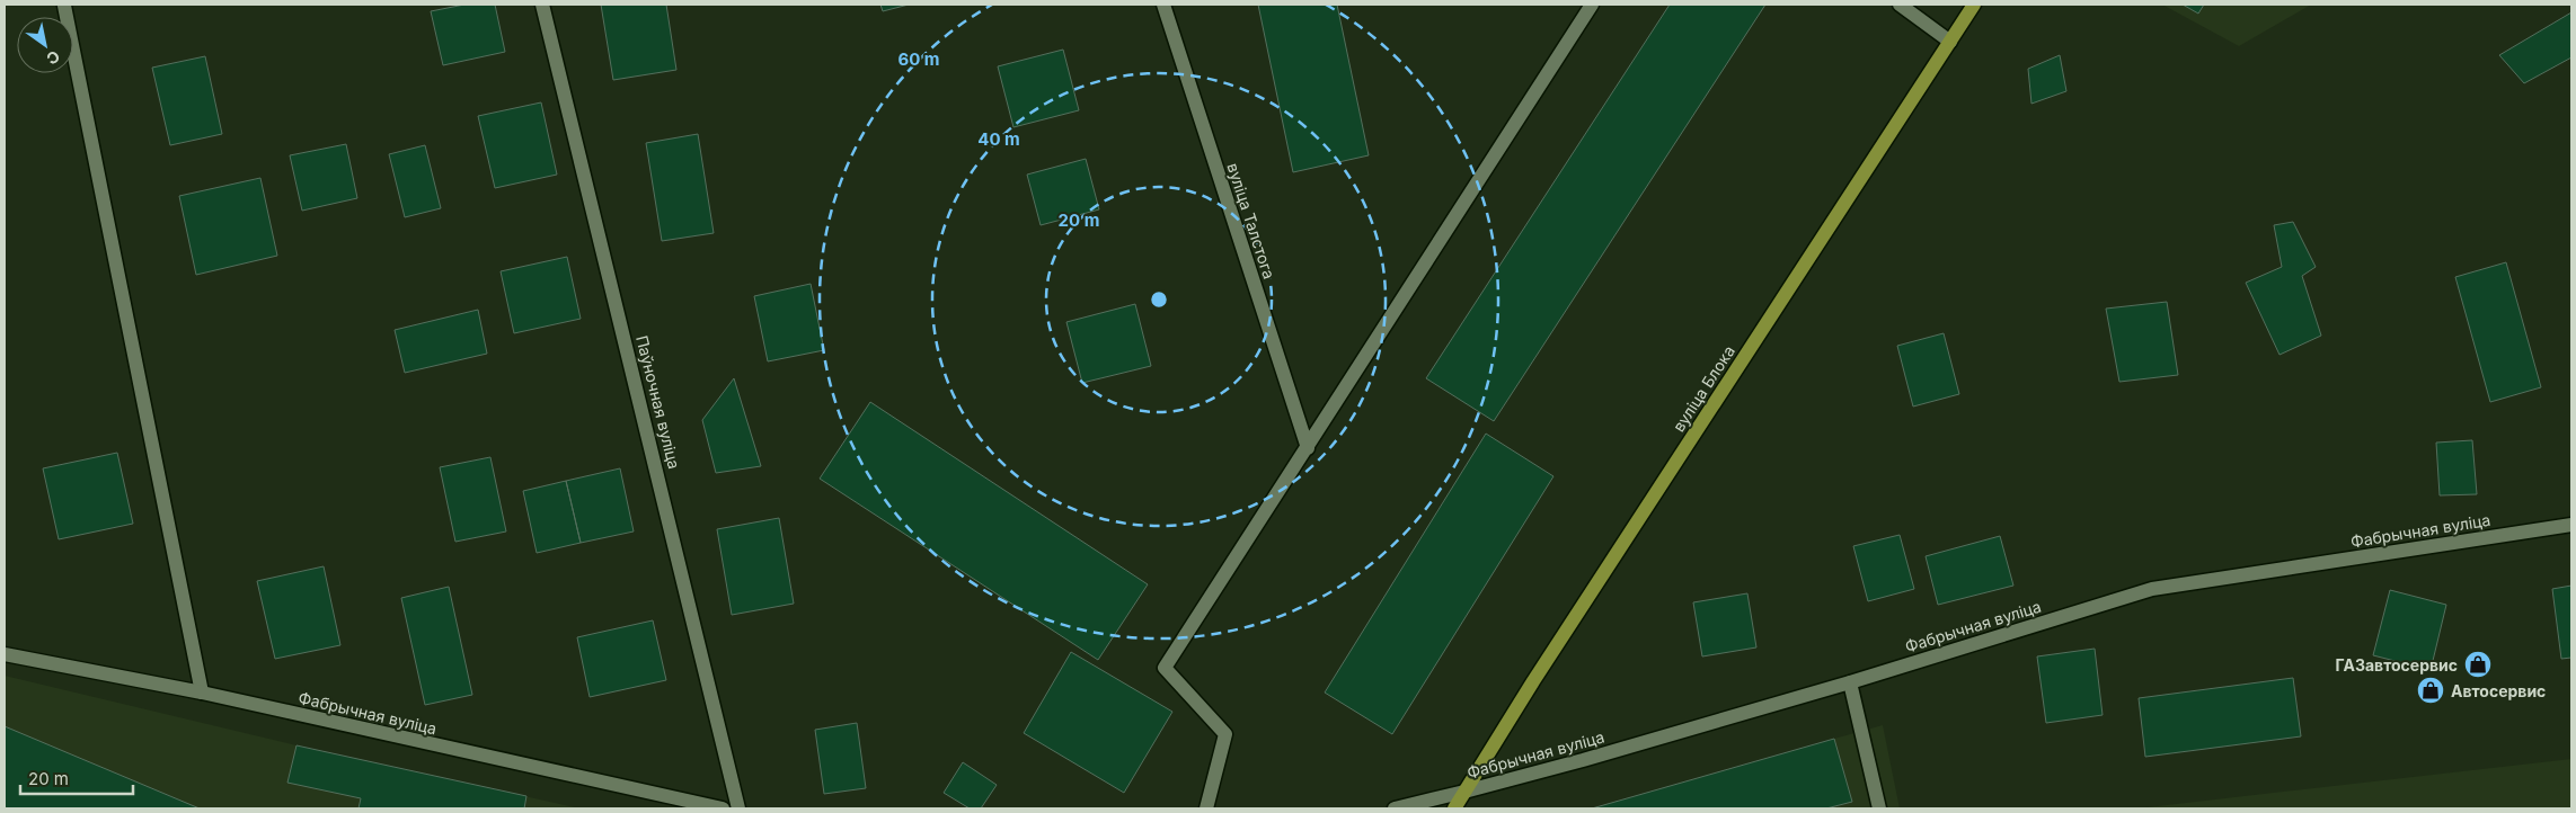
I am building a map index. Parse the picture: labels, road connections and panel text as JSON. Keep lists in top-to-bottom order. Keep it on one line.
{"streets":{"main road":["вуліца Блока"],"street":["вуліца Талстога","Паўночная вуліца","Фабрычная вуліца"]},"crossings":[["вуліца Блока","Фабрычная вуліца"]],"places":{"shop":["ГАЗавтосервис","Автосервис"]},"scale_bar":"20 m","north":"bottom right","rings":["60 m","40 m","20 m"]}
